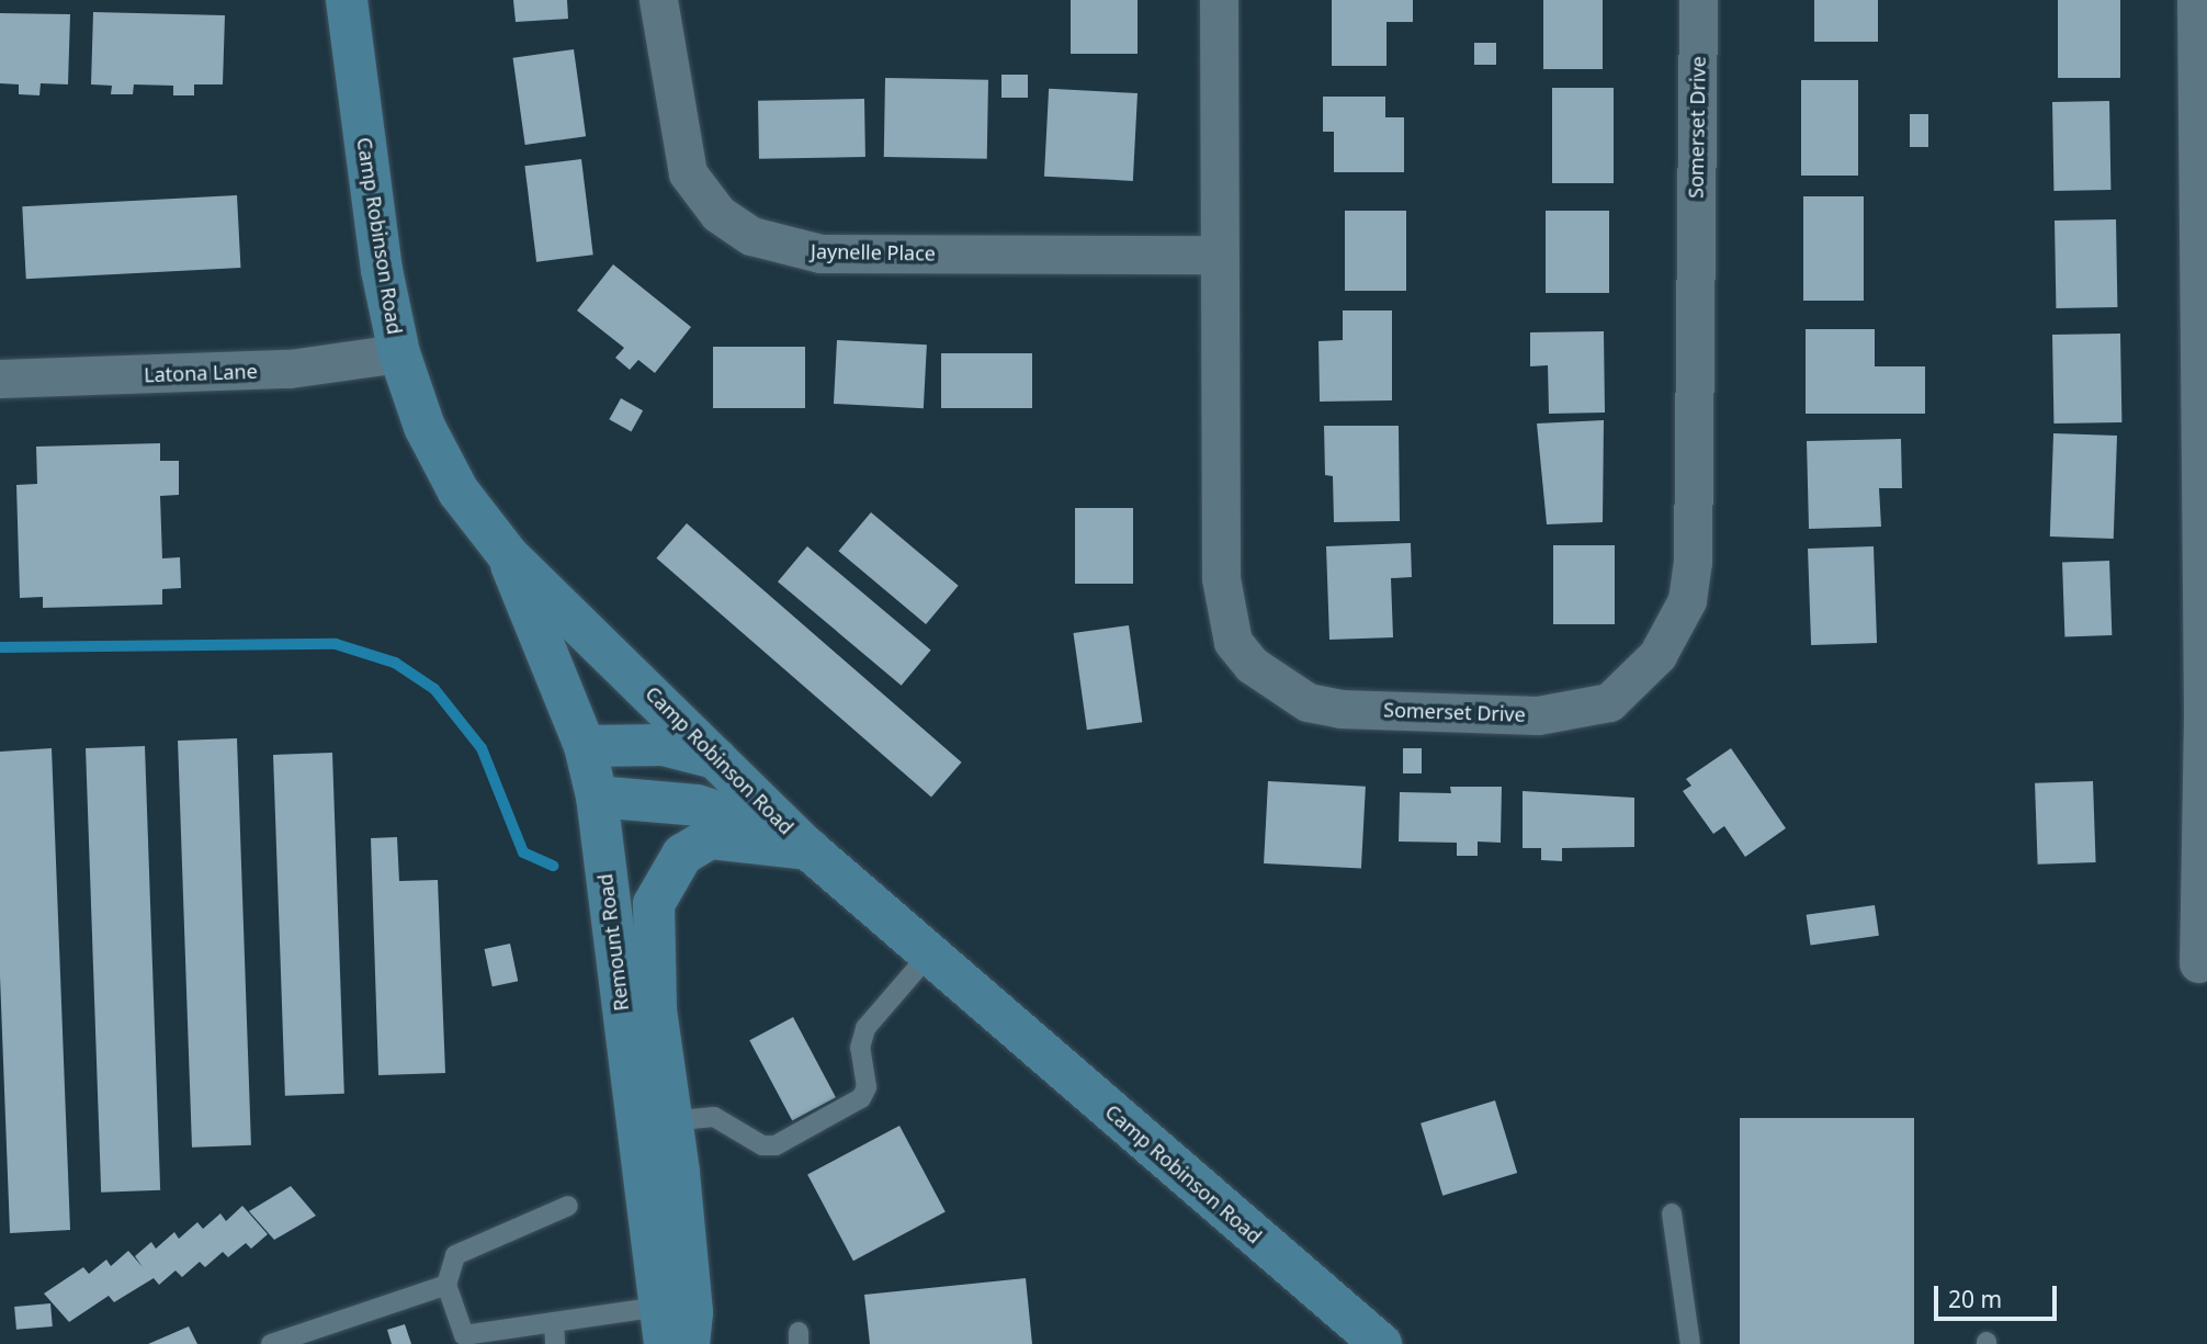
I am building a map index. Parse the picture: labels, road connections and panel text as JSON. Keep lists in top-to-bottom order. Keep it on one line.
{"streets":{"street":["Somerset Drive","Camp Robinson Road","Jaynelle Place","Latona Lane","Remount Road"]},"crossings":[["Somerset Drive","Jaynelle Place"],["Camp Robinson Road","Latona Lane"],["Camp Robinson Road","Remount Road"]],"scale_bar":"20 m"}
